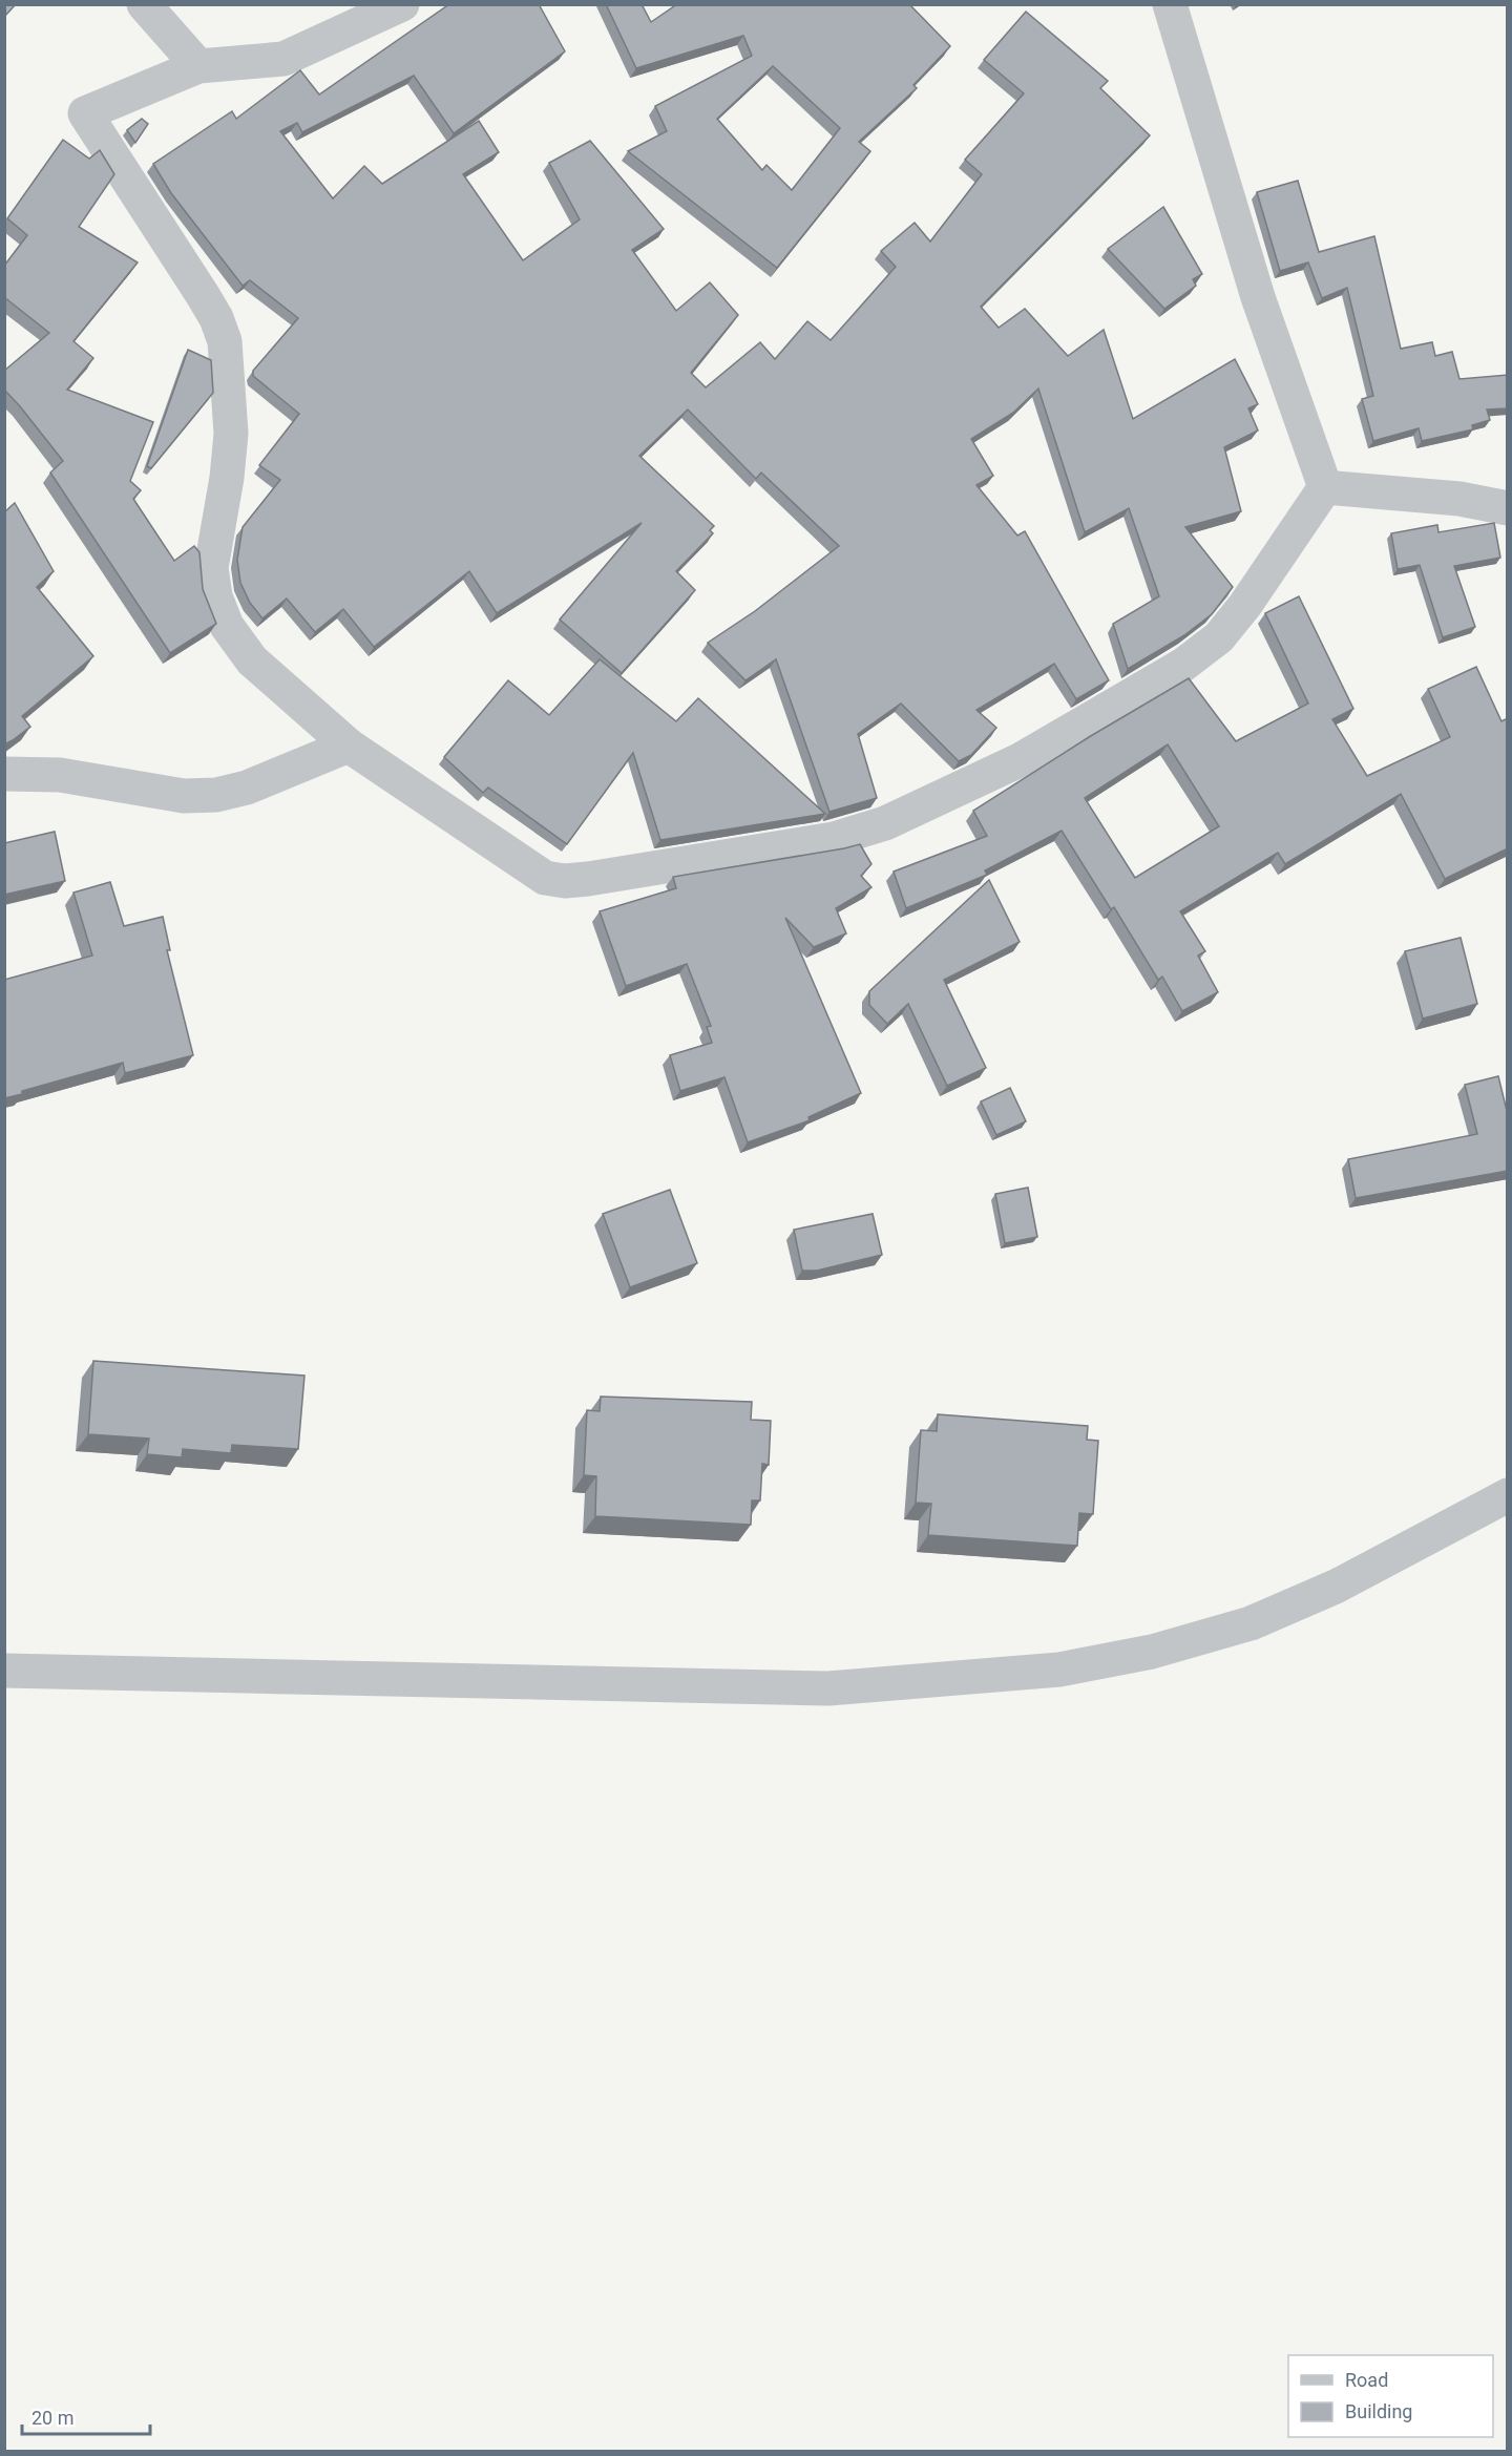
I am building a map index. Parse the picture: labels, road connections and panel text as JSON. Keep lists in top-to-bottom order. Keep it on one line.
{"legend":["Road","Building"],"scale_bar":"20 m"}
